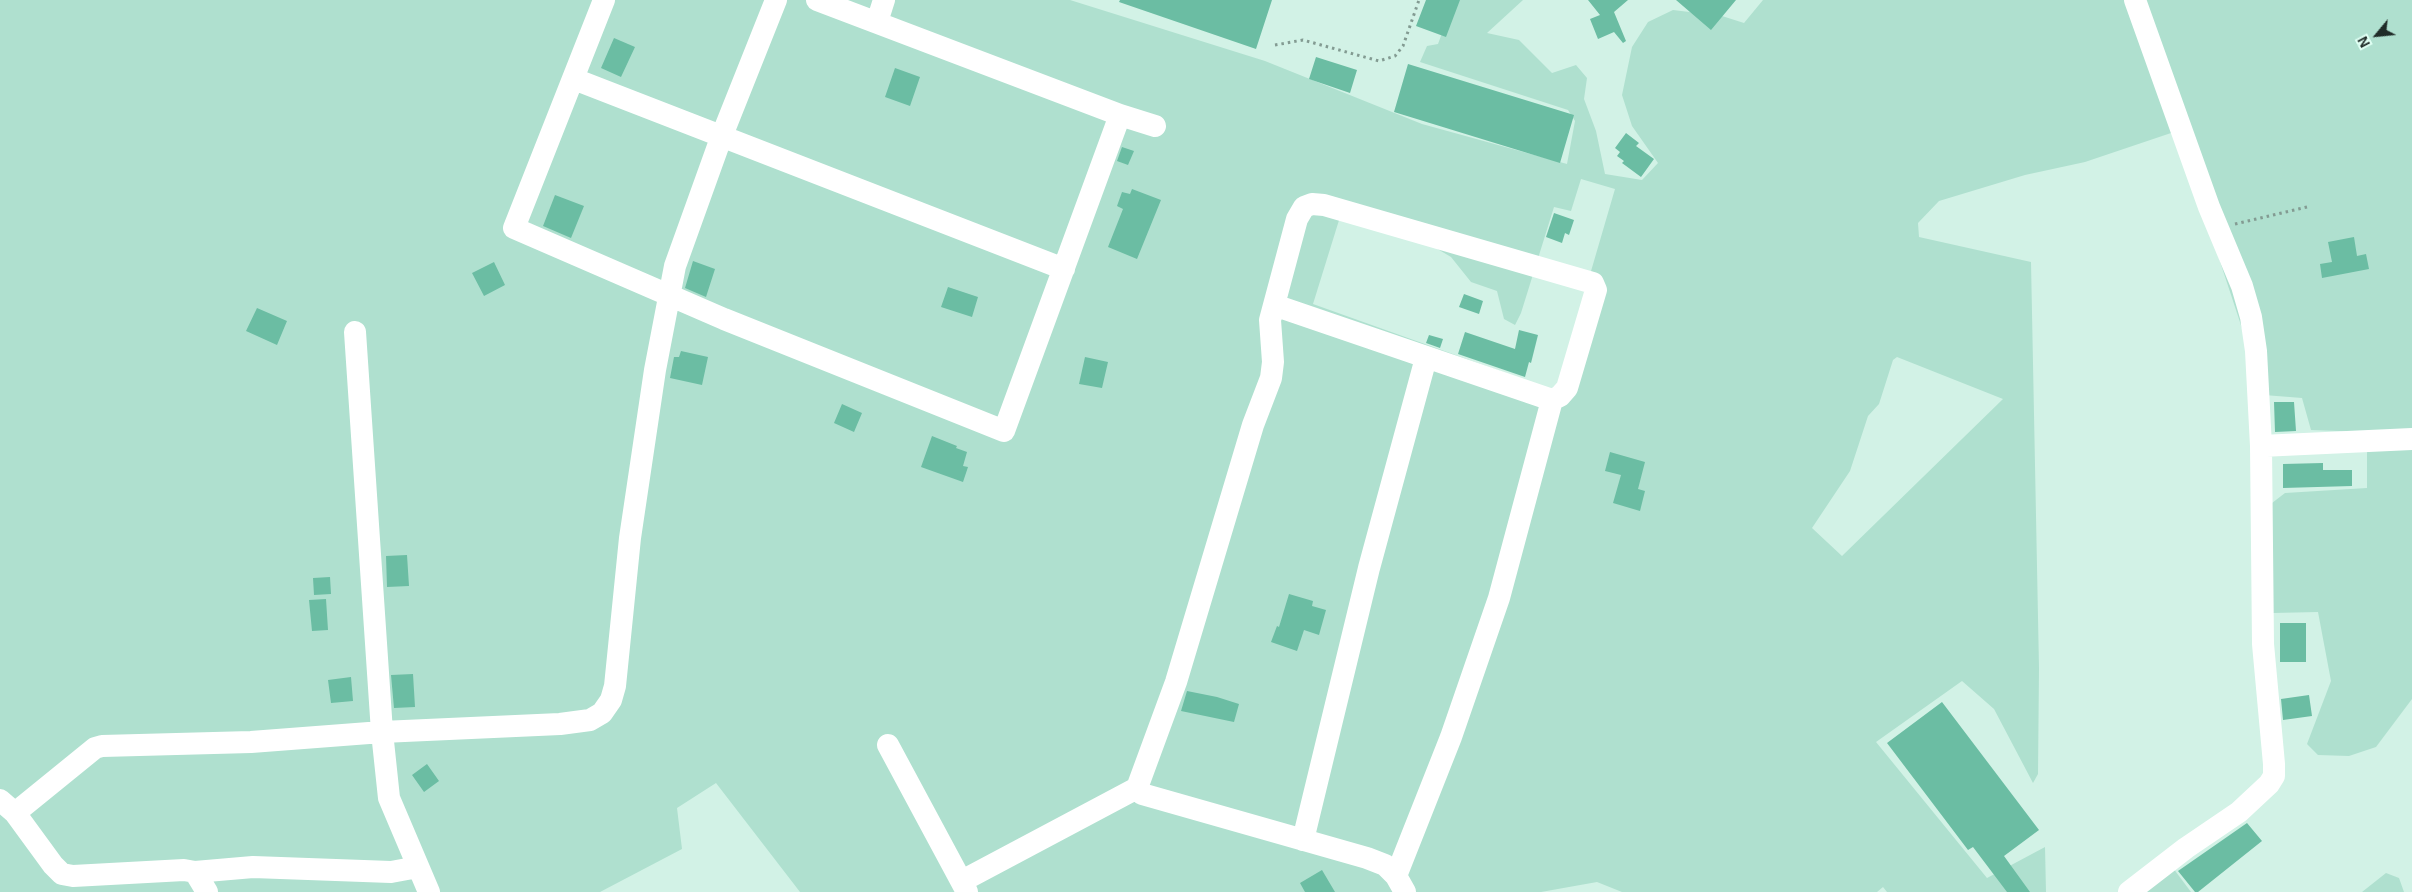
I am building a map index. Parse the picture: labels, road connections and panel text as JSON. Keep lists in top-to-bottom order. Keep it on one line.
{"north":"bottom left"}
